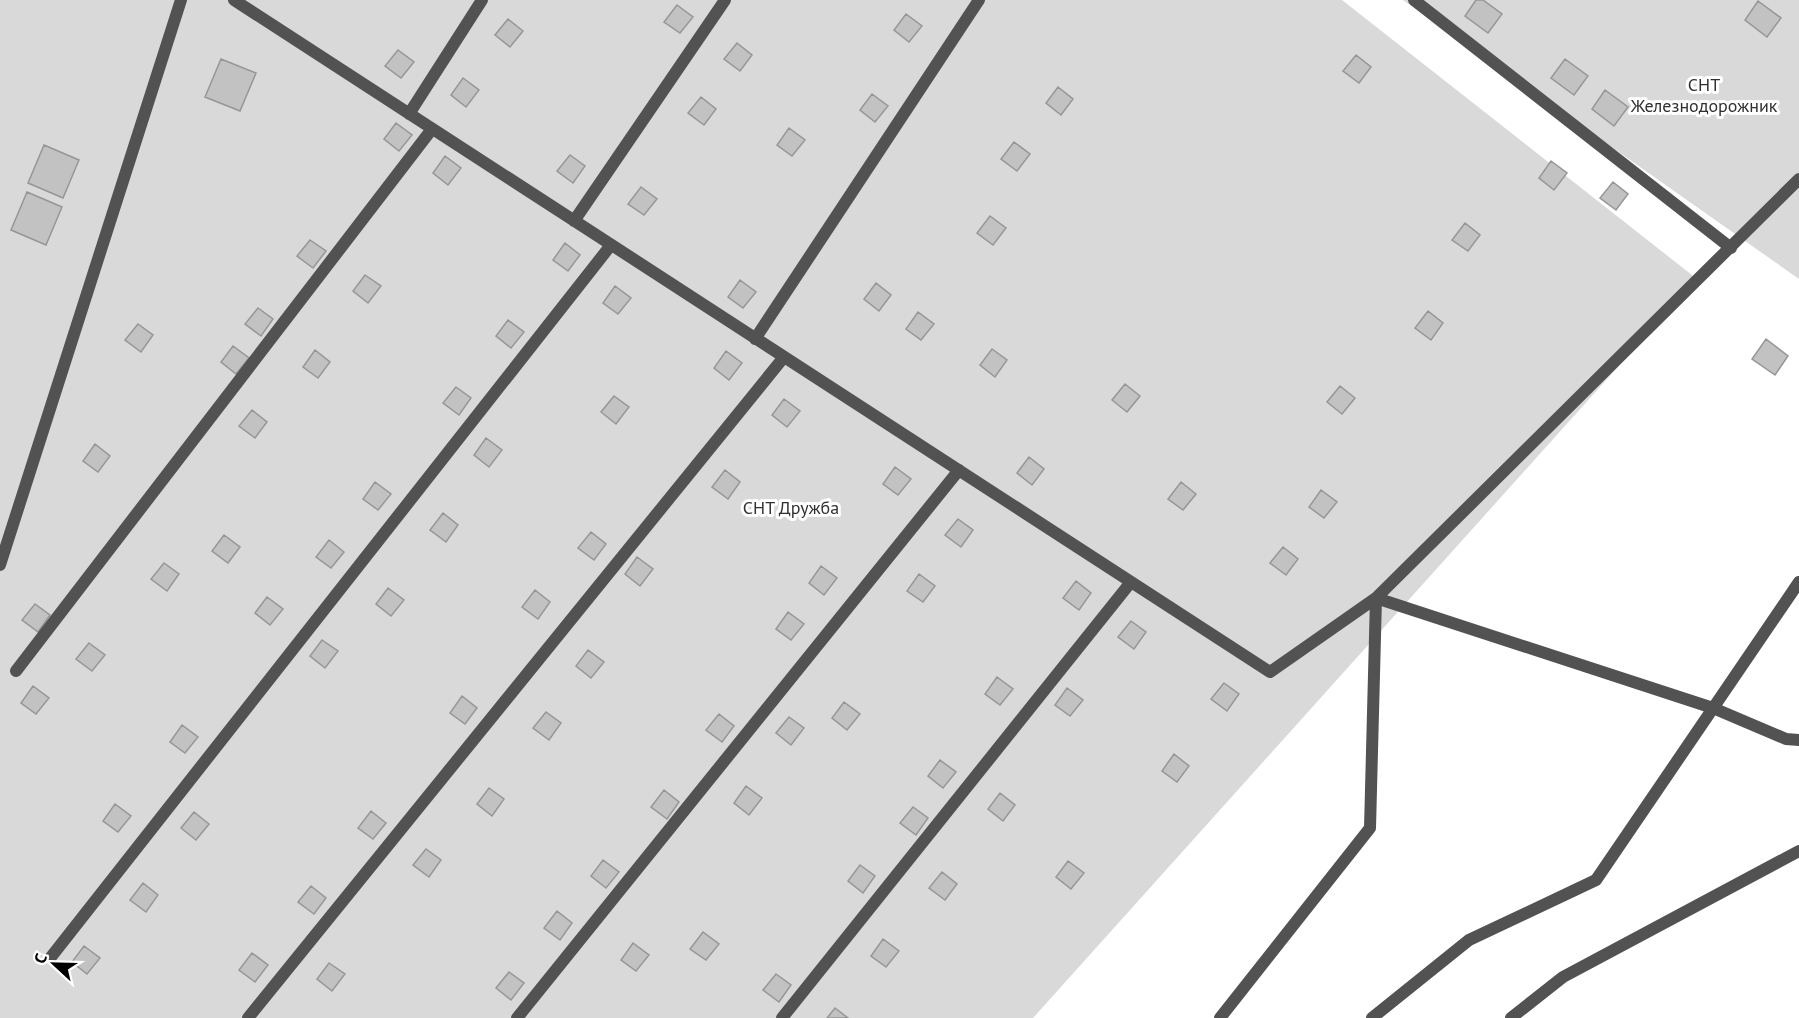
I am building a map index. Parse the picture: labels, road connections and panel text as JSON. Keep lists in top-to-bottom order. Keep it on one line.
{"parks":["СНТ Железнодорожник","СНТ Дружба"],"north":"left"}
